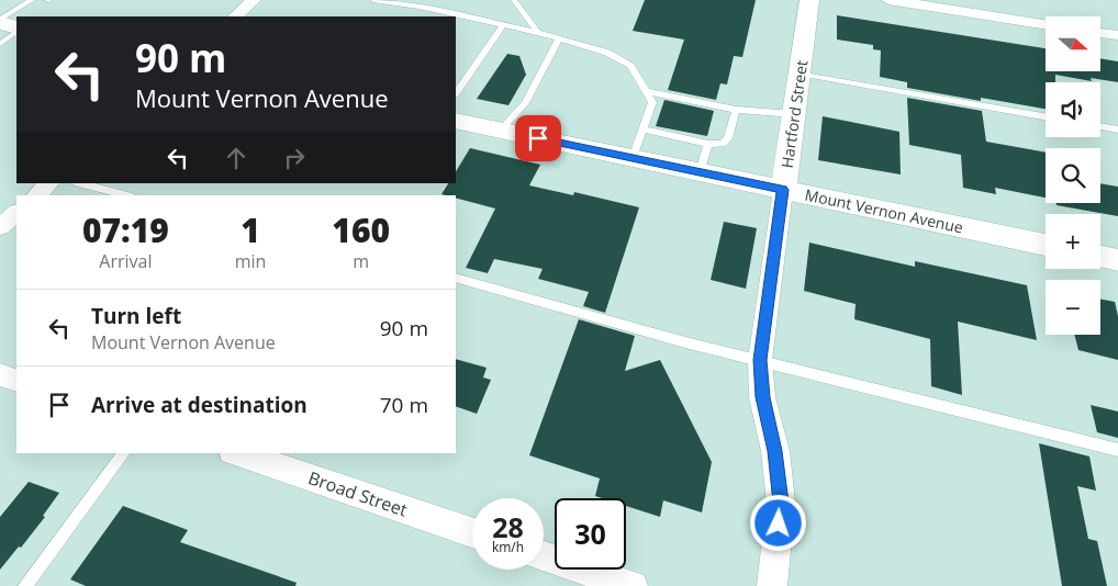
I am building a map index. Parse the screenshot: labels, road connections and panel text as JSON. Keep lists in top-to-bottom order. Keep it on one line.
{"streets":{"street":["Hartford Street","Mount Vernon Avenue","Broad Street"]},"crossings":[["Hartford Street","Mount Vernon Avenue"]],"north":"right","page":{"map_buttons":["+","−"],"turn":["90 m","Mount Vernon Avenue"],"eta":["07:19","Arrival","1","min","160","m"],"list":[{"name":"Turn left","note":"Mount Vernon Avenue","value":"90 m"},{"name":"Arrive at destination","value":"70 m"}],"speed":"28 km/h","limit":"30"}}
